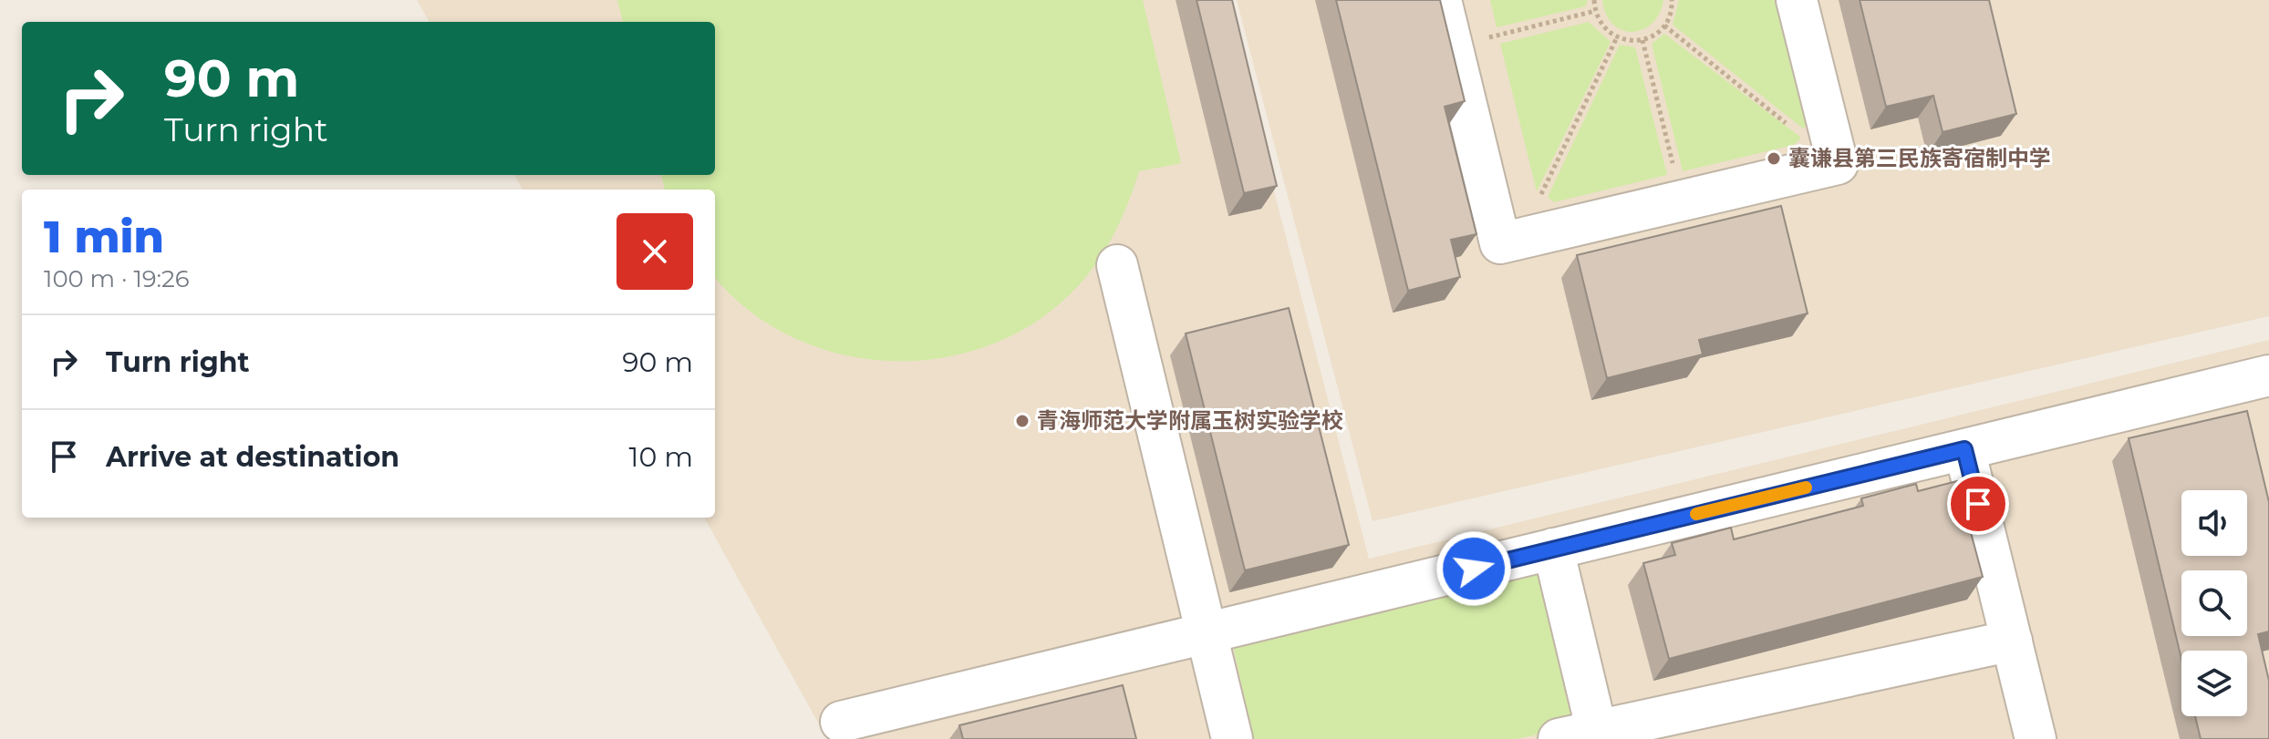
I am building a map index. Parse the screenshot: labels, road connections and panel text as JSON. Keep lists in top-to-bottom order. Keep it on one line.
{"places":["囊谦县第三民族寄宿制中学","青海师范大学附属玉树实验学校"],"page":{"turn":["90 m","Turn right"],"heading":["1 min","100 m · 19:26"],"list":[{"name":"Turn right","value":"90 m"},{"name":"Arrive at destination","value":"10 m"}]}}
